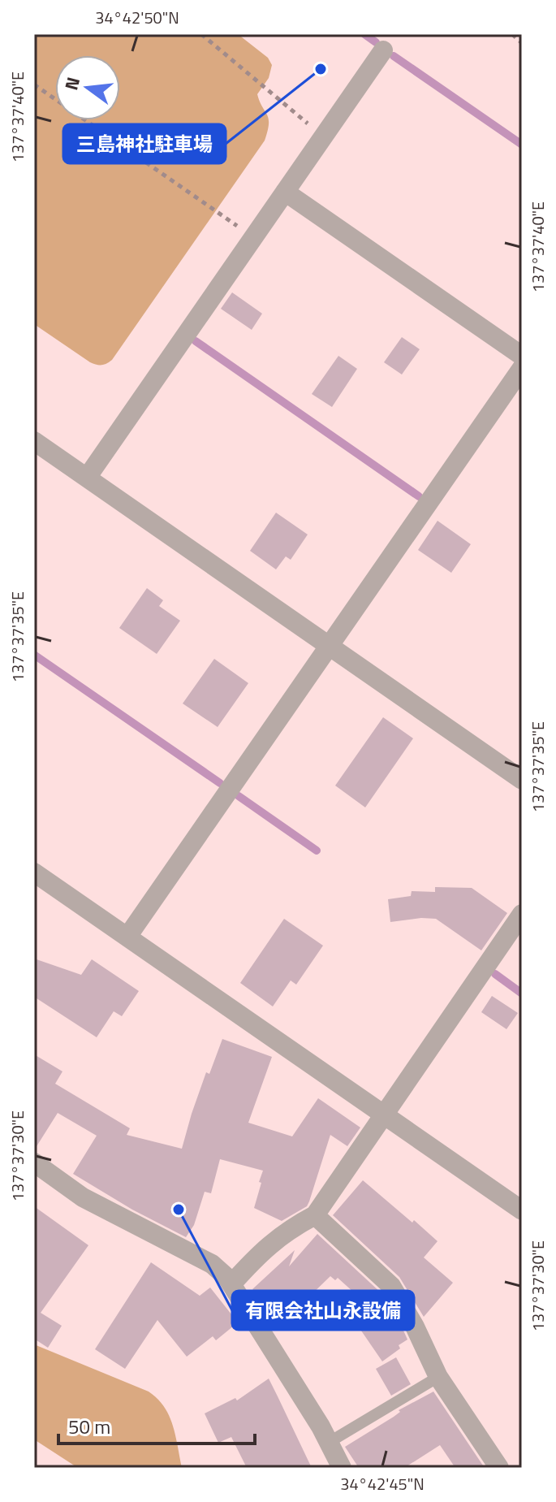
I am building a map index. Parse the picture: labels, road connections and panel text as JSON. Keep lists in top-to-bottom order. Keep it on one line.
{"places":["三島神社駐車場","有限会社山永設備"],"scale_bar":"50 m","north":"left","coordinates":["34°42'50\"N","137°37'40\"E","137°37'35\"E","137°37'30\"E","34°42'45\"N"]}
